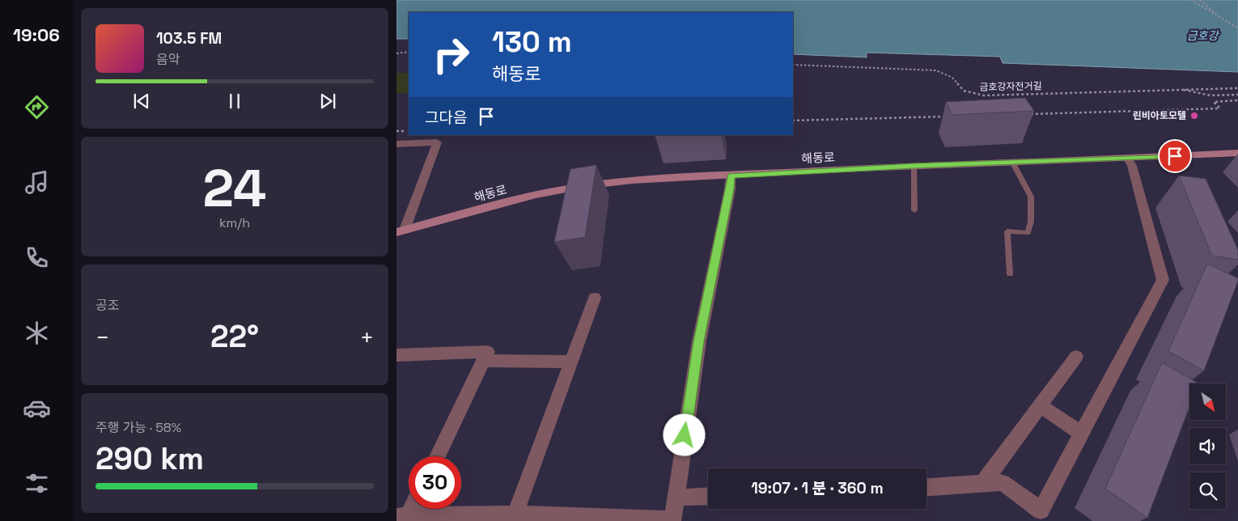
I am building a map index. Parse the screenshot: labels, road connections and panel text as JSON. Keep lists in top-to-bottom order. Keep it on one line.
{"streets":{"street":["해동로"],"path":["금호강자전거길"]},"water":["금호강"],"places":["린비아토모텔"],"north":"bottom right","page":{"tabs":"19:06","turn":["130 m","해동로"],"song":["103.5 FM","음악"],"then":"그다음","tile":[["24","km/h"],"공조",["주행 가능 · 58%","290 km"]],"heat":["−","22°","+"],"limit":"30","trip":"19:07 · 1 분 · 360 m"}}
